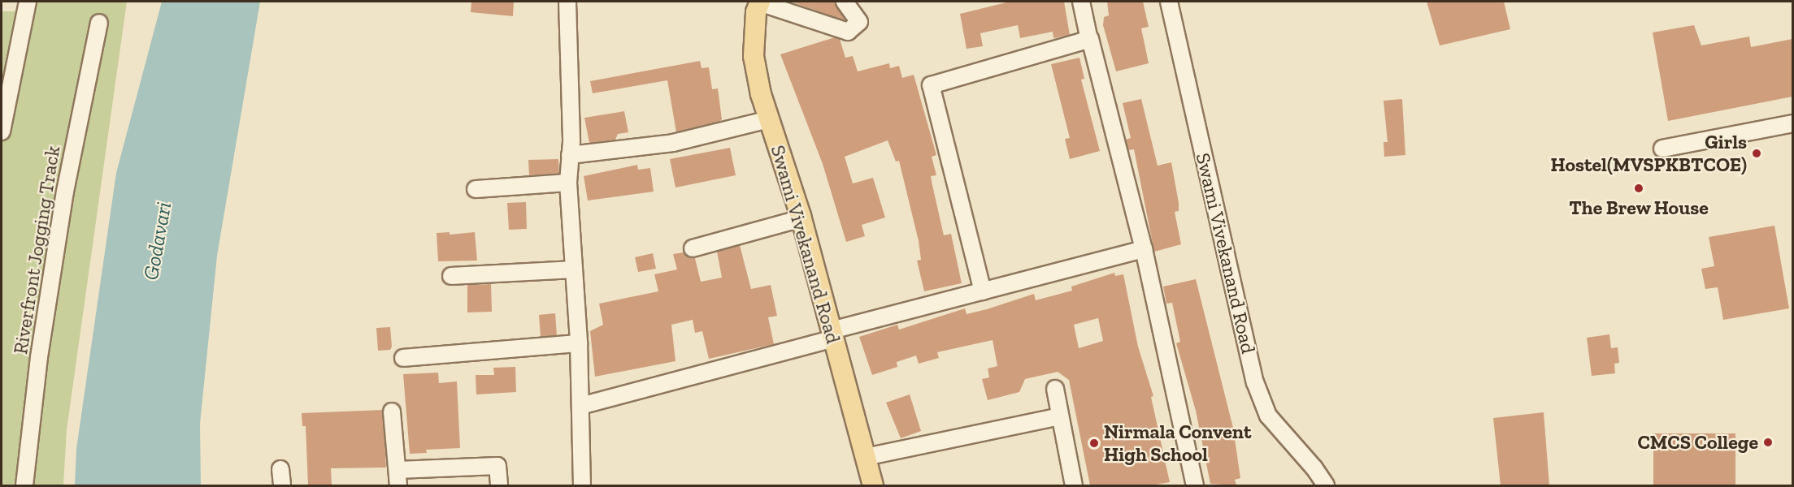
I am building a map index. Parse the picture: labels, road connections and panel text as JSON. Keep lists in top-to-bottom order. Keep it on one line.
{"streets":{"main road":["Swami Vivekanand Road"],"street":["Riverfront Jogging Track"]},"water":["Godavari"],"places":["Girls Hostel(MVSPKBTCOE)","The Brew House","CMCS College","Nirmala Convent High School"]}
